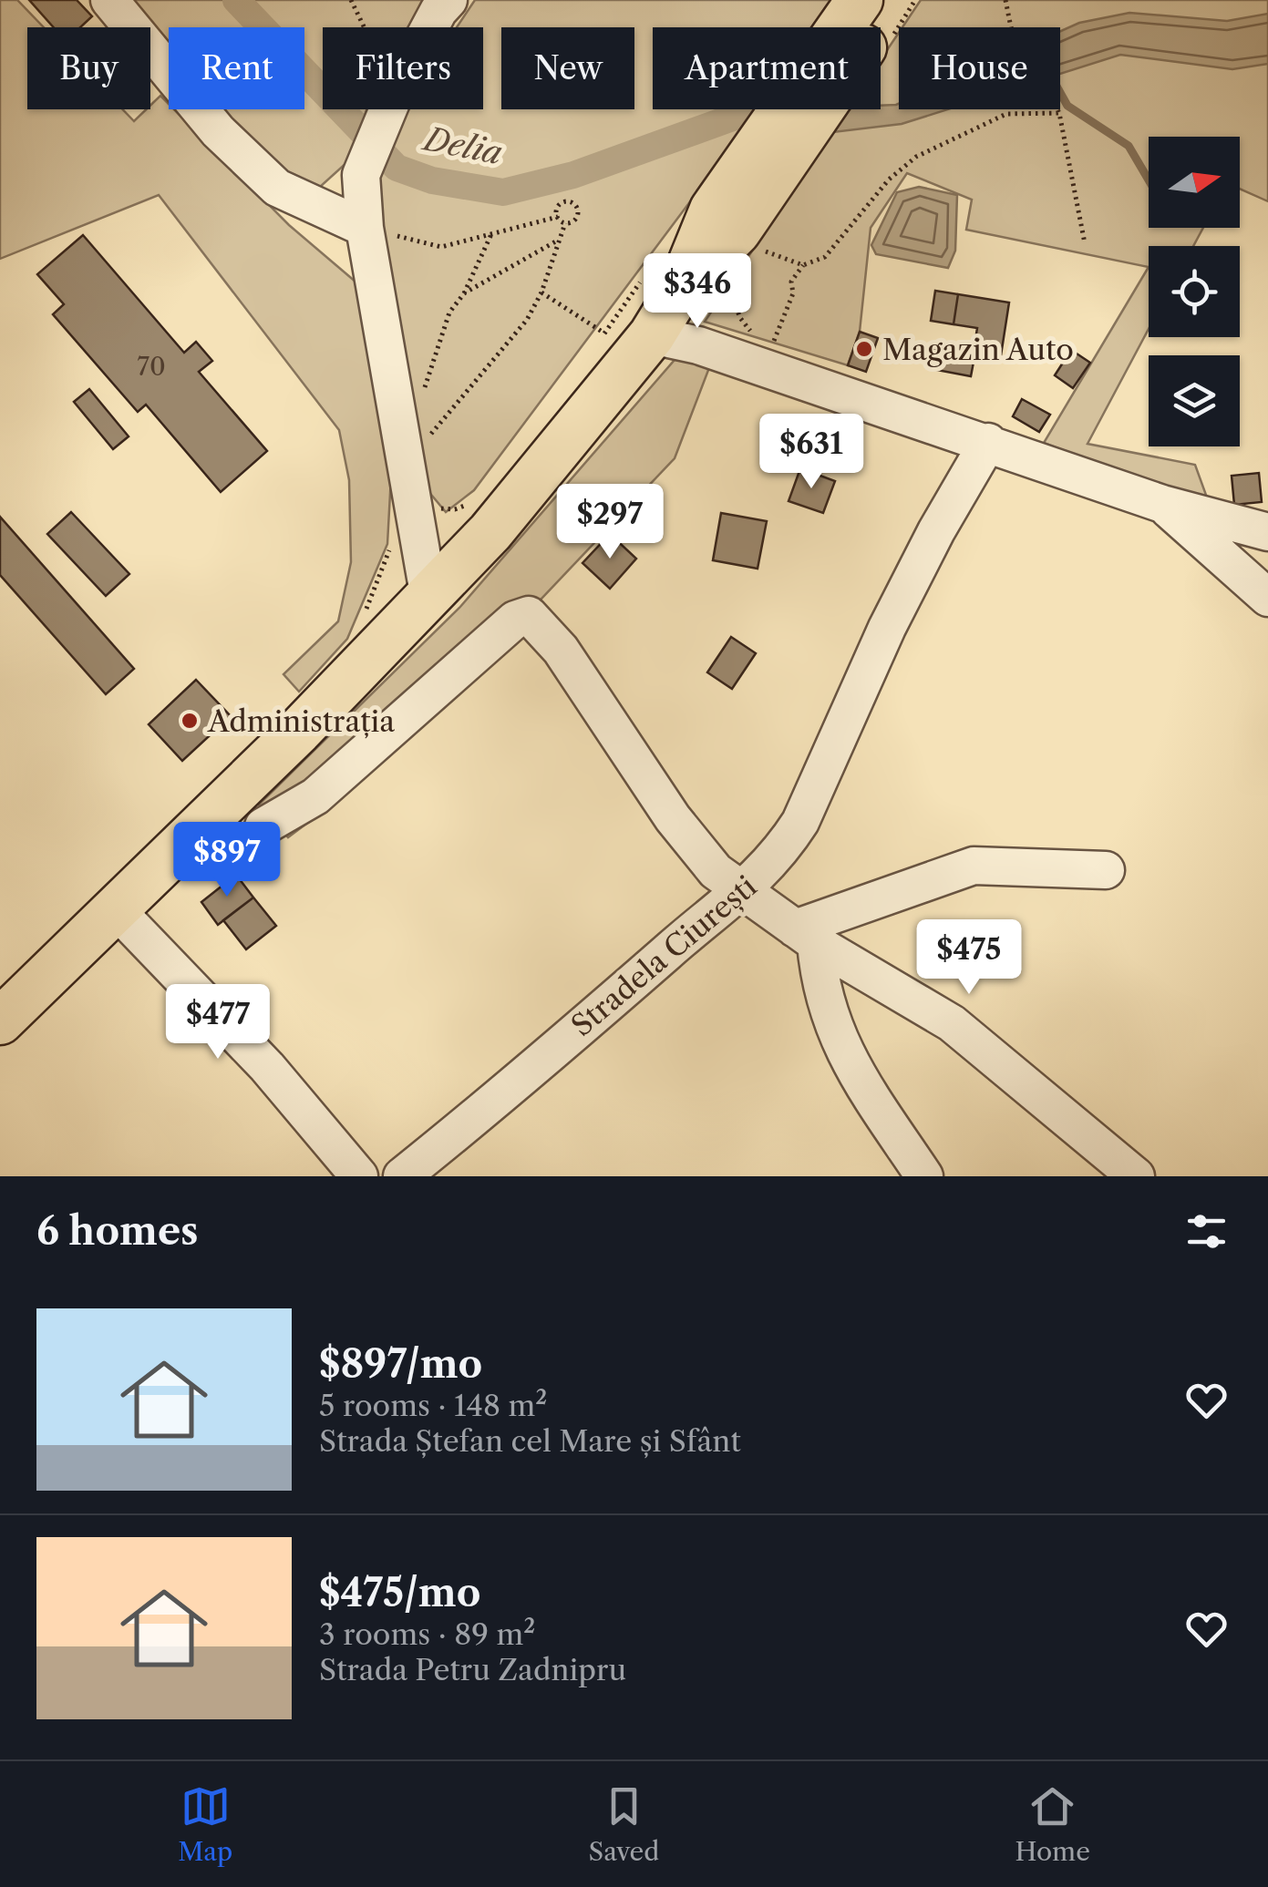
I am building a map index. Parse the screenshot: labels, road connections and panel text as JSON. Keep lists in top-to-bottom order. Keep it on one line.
{"streets":{"street":["Stradela Ciurești"]},"water":["Delia"],"places":["Magazin Auto","Administrația"],"house_numbers":["70"],"north":"right","page":{"chip":["Buy","Rent","Filters","New","Apartment","House"],"price":["$346","$631","$297","$897","$475","$477"],"heading":"6 homes","list":[{"name":"$897/mo","note":"5 rooms · 148 m² · Strada Ștefan cel Mare și Sfânt"},{"name":"$475/mo","note":"3 rooms · 89 m² · Strada Petru Zadnipru"}],"tabs":["Map","Saved","Home"]}}
